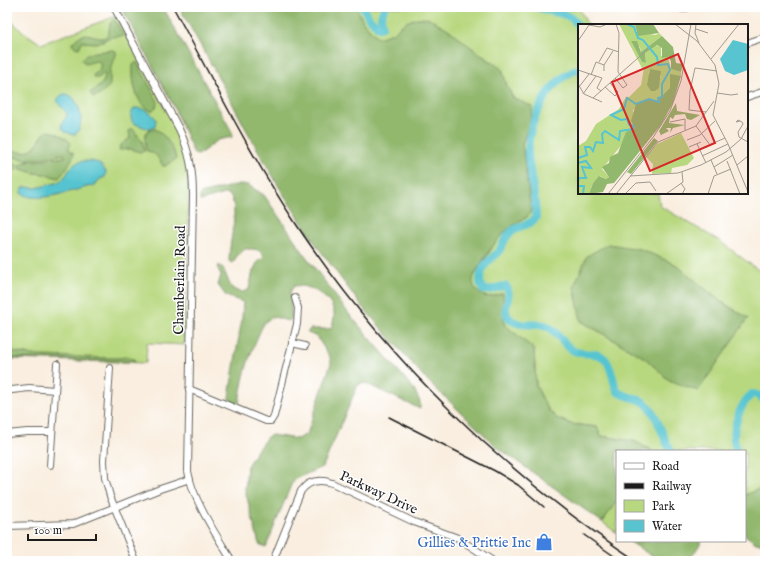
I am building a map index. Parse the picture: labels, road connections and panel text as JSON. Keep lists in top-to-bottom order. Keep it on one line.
{"streets":{"street":["Chamberlain Road","Parkway Drive"]},"places":{"shop":["Gillies & Prittie Inc"]},"legend":["Road","Railway","Park","Water"],"scale_bar":"100 m"}
